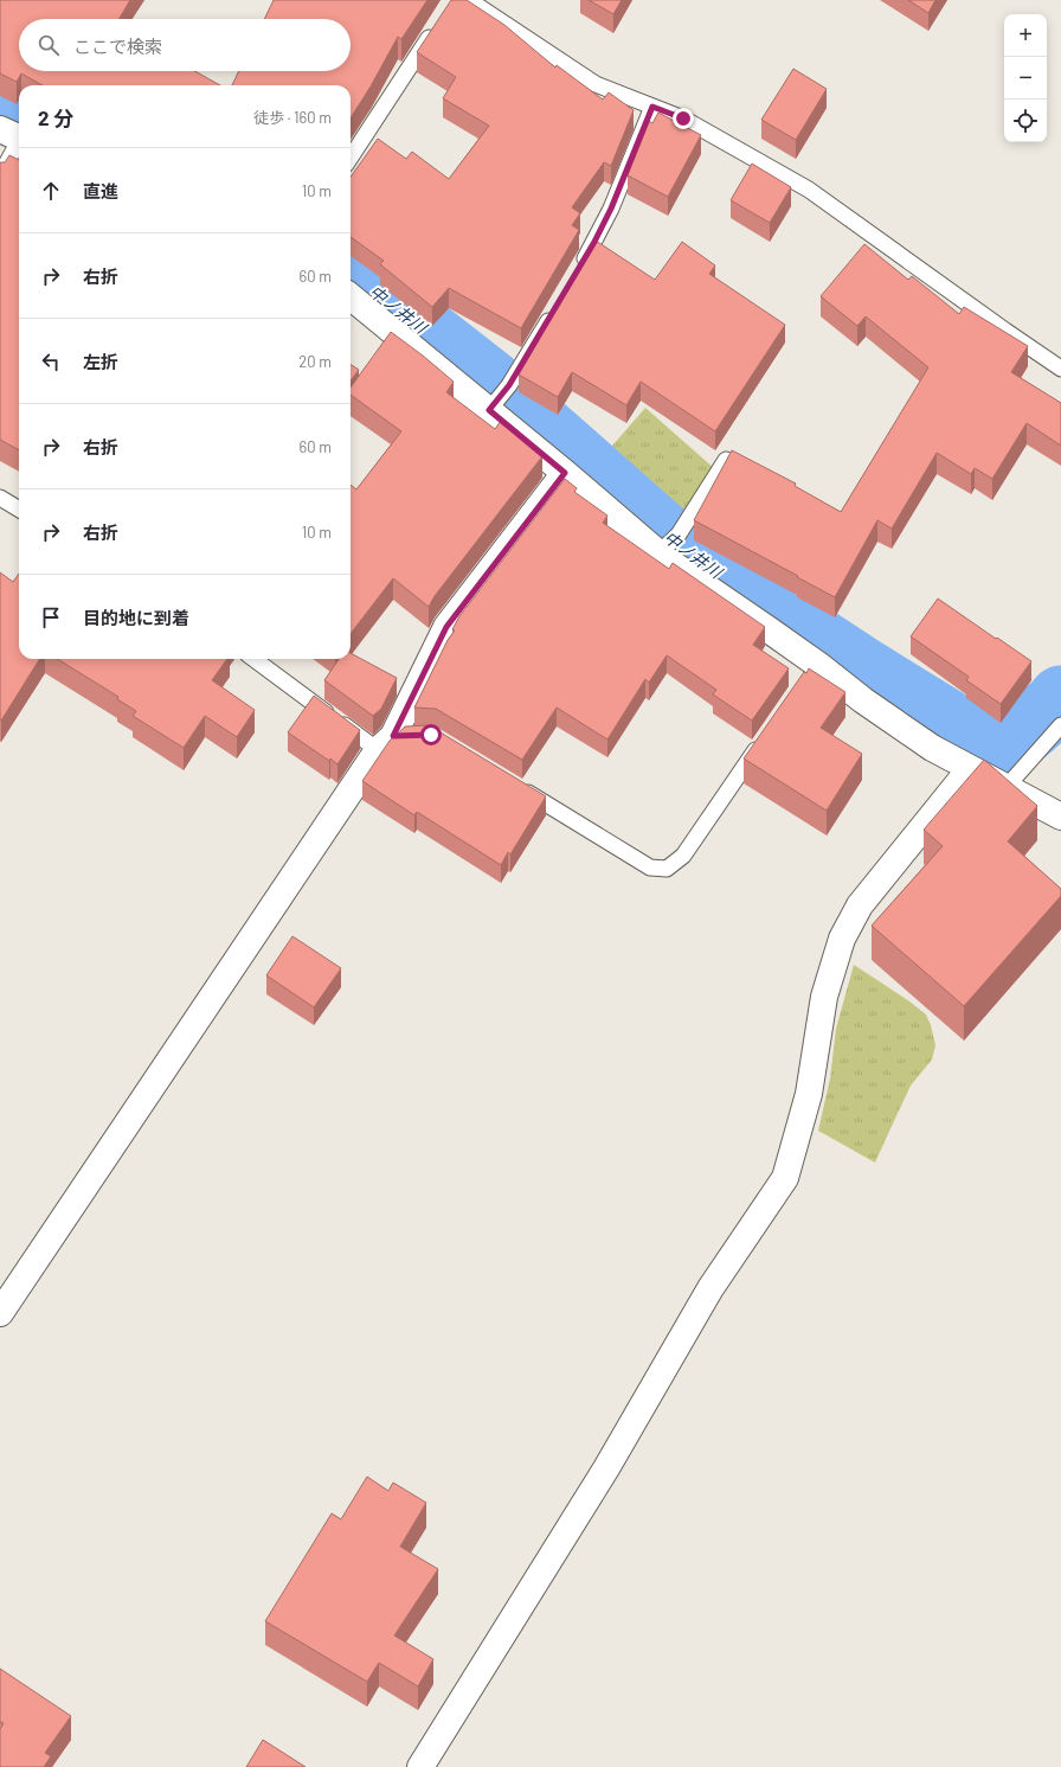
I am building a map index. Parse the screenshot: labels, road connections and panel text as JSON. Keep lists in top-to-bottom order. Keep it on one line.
{"water":["中ノ井川"],"page":{"map_buttons":["+","−"],"search":"ここで検索","heading":["2 分","徒歩 · 160 m"],"list":[["直進","10 m"],["右折","60 m"],["左折","20 m"],["右折","60 m"],["右折","10 m"],"目的地に到着"]}}
